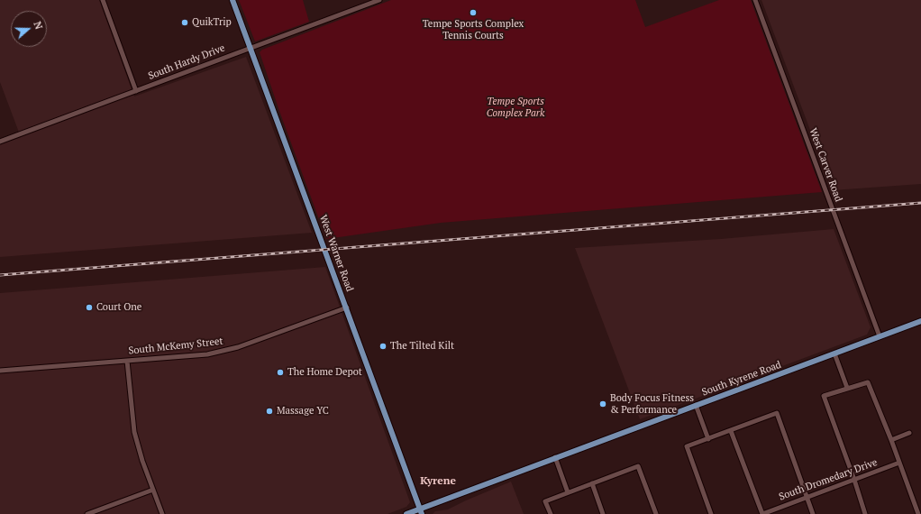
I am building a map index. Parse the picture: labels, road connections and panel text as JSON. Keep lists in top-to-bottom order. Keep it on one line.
{"streets":{"main road":["West Warner Road","South Kyrene Road"],"street":["South Hardy Drive","West Carver Road","South McKemy Street","South Dromedary Drive"]},"crossings":[["South Hardy Drive","West Warner Road"],["West Carver Road","South Kyrene Road"],["West Warner Road","South McKemy Street"],["West Warner Road","South Kyrene Road"]],"districts":["Kyrene"],"parks":["Tempe Sports Complex Park"],"places":["Tempe Sports Complex Tennis Courts","QuikTrip","Court One","The Tilted Kilt","The Home Depot","Body Focus Fitness & Performance","Massage YC"],"north":"right"}
